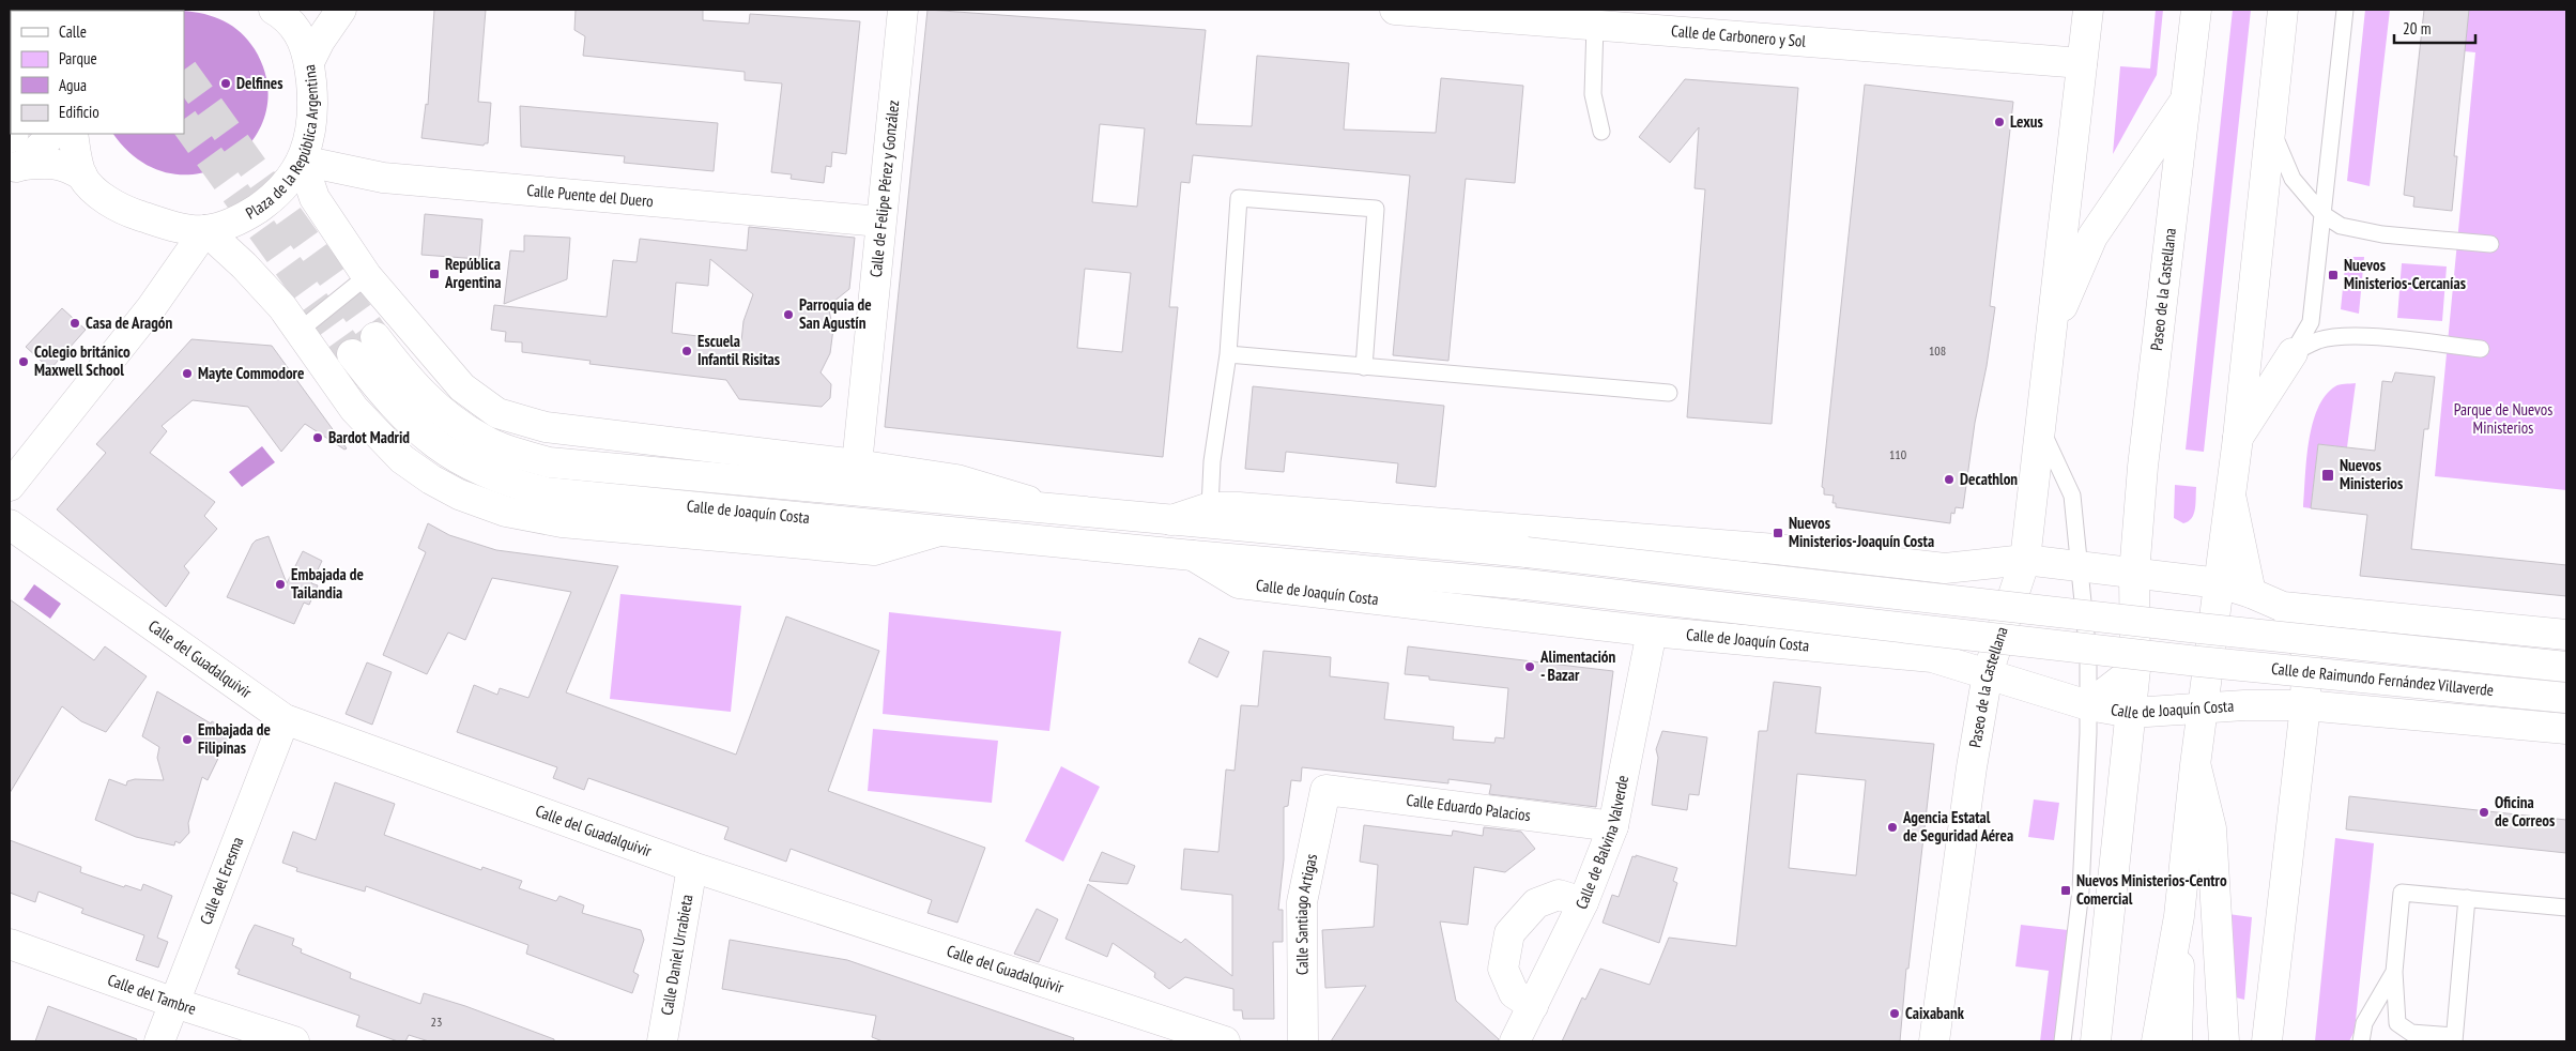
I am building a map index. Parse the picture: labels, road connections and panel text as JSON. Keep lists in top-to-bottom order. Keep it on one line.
{"streets":{"main road":["Calle de Carbonero y Sol","Plaza de la República Argentina","Calle de Felipe Pérez y González","Calle Puente del Duero","Paseo de la Castellana","Calle de Joaquín Costa","Calle del Guadalquivir","Calle de Raimundo Fernández Villaverde","Calle Eduardo Palacios","Calle de Balvina Valverde","Calle del Eresma","Calle Santiago Artigas","Calle Daniel Urrabieta","Calle del Tambre"]},"crossings":[["Calle de Carbonero y Sol","Paseo de la Castellana"],["Plaza de la República Argentina","Calle Puente del Duero"],["Calle de Felipe Pérez y González","Calle Puente del Duero"],["Paseo de la Castellana","Calle de Joaquín Costa"],["Calle de Joaquín Costa","Calle de Raimundo Fernández Villaverde"],["Calle de Joaquín Costa","Calle de Balvina Valverde"],["Calle del Guadalquivir","Calle del Eresma"],["Calle del Guadalquivir","Calle Daniel Urrabieta"],["Calle Eduardo Palacios","Calle de Balvina Valverde"],["Calle Eduardo Palacios","Calle Santiago Artigas"],["Calle del Eresma","Calle del Tambre"]],"parks":["Parque de Nuevos Ministerios"],"places":{"other":["Delfines","Lexus","Parroquia de San Agustín","Casa de Aragón","Escuela Infantil Risitas","Colegio británico Maxwell School","Mayte Commodore","Bardot Madrid","Decathlon","Embajada de Tailandia","Alimentación - Bazar","Embajada de Filipinas","Oficina de Correos","Agencia Estatal de Seguridad Aérea","Caixabank"],"transit":["República Argentina","Nuevos Ministerios-Cercanías","Nuevos Ministerios","Nuevos Ministerios-Joaquín Costa","Nuevos Ministerios-Centro Comercial"]},"house_numbers":["108","110","23"],"legend":["Calle","Parque","Agua","Edificio"],"scale_bar":"20 m"}
